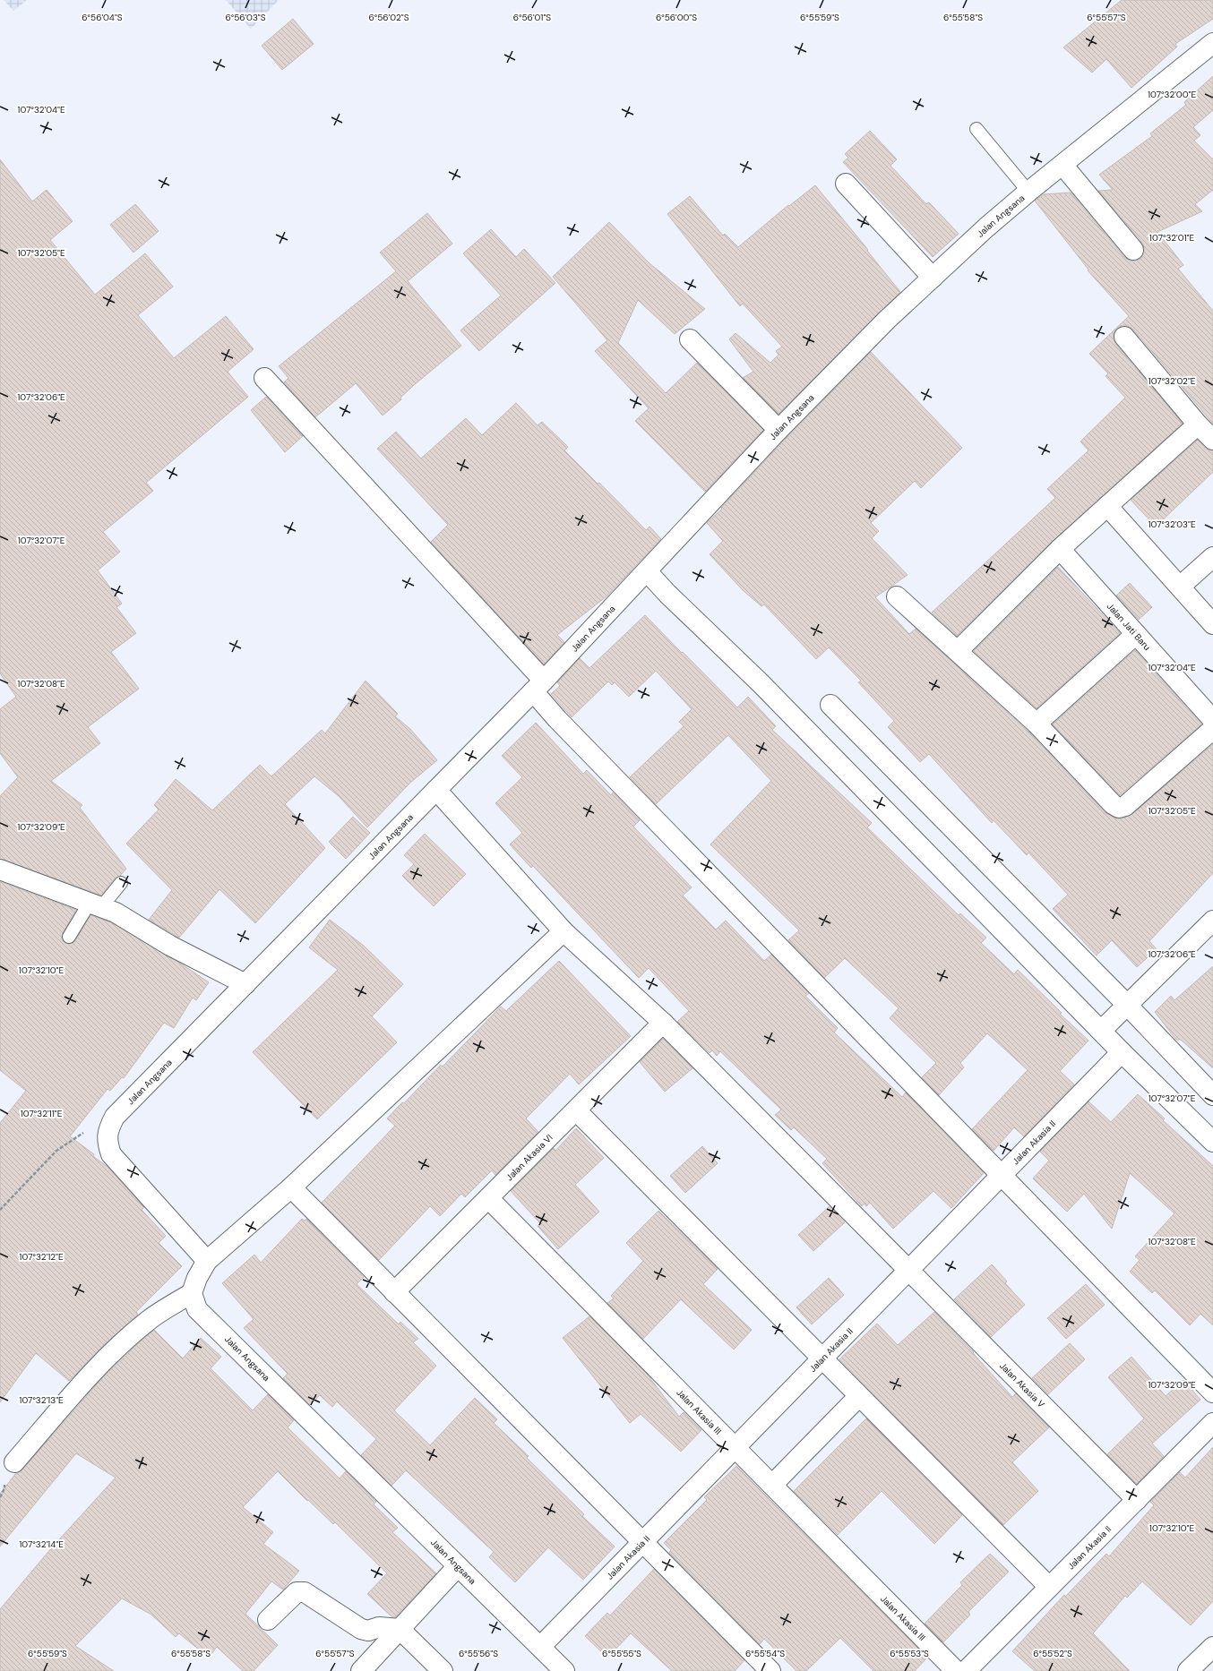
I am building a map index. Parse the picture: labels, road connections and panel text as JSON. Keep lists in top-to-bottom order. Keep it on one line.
{"streets":{"street":["Jalan Angsana","Jalan Jati Baru","Jalan Akasia II","Jalan Akasia VI","Jalan Akasia V","Jalan Akasia III"]},"crossings":[["Jalan Angsana","Jalan Akasia II"],["Jalan Angsana","Jalan Akasia V"],["Jalan Akasia II","Jalan Akasia V"],["Jalan Akasia II","Jalan Akasia III"],["Jalan Akasia VI","Jalan Akasia V"],["Jalan Akasia VI","Jalan Akasia III"]],"coordinates":["6°56'03\"S","6°56'02\"S","6°56'01\"S","6°56'00\"S","6°55'59\"S","6°55'58\"S","6°55'57\"S","6°56'04\"S","107°32'00\"E","107°32'04\"E","107°32'01\"E","107°32'05\"E","107°32'02\"E","107°32'06\"E","107°32'03\"E","107°32'07\"E","107°32'08\"E","107°32'09\"E","107°32'10\"E","107°32'11\"E","107°32'12\"E","107°32'13\"E","107°32'14\"E","6°55'56\"S","6°55'55\"S","6°55'54\"S","6°55'53\"S","6°55'52\"S"]}
